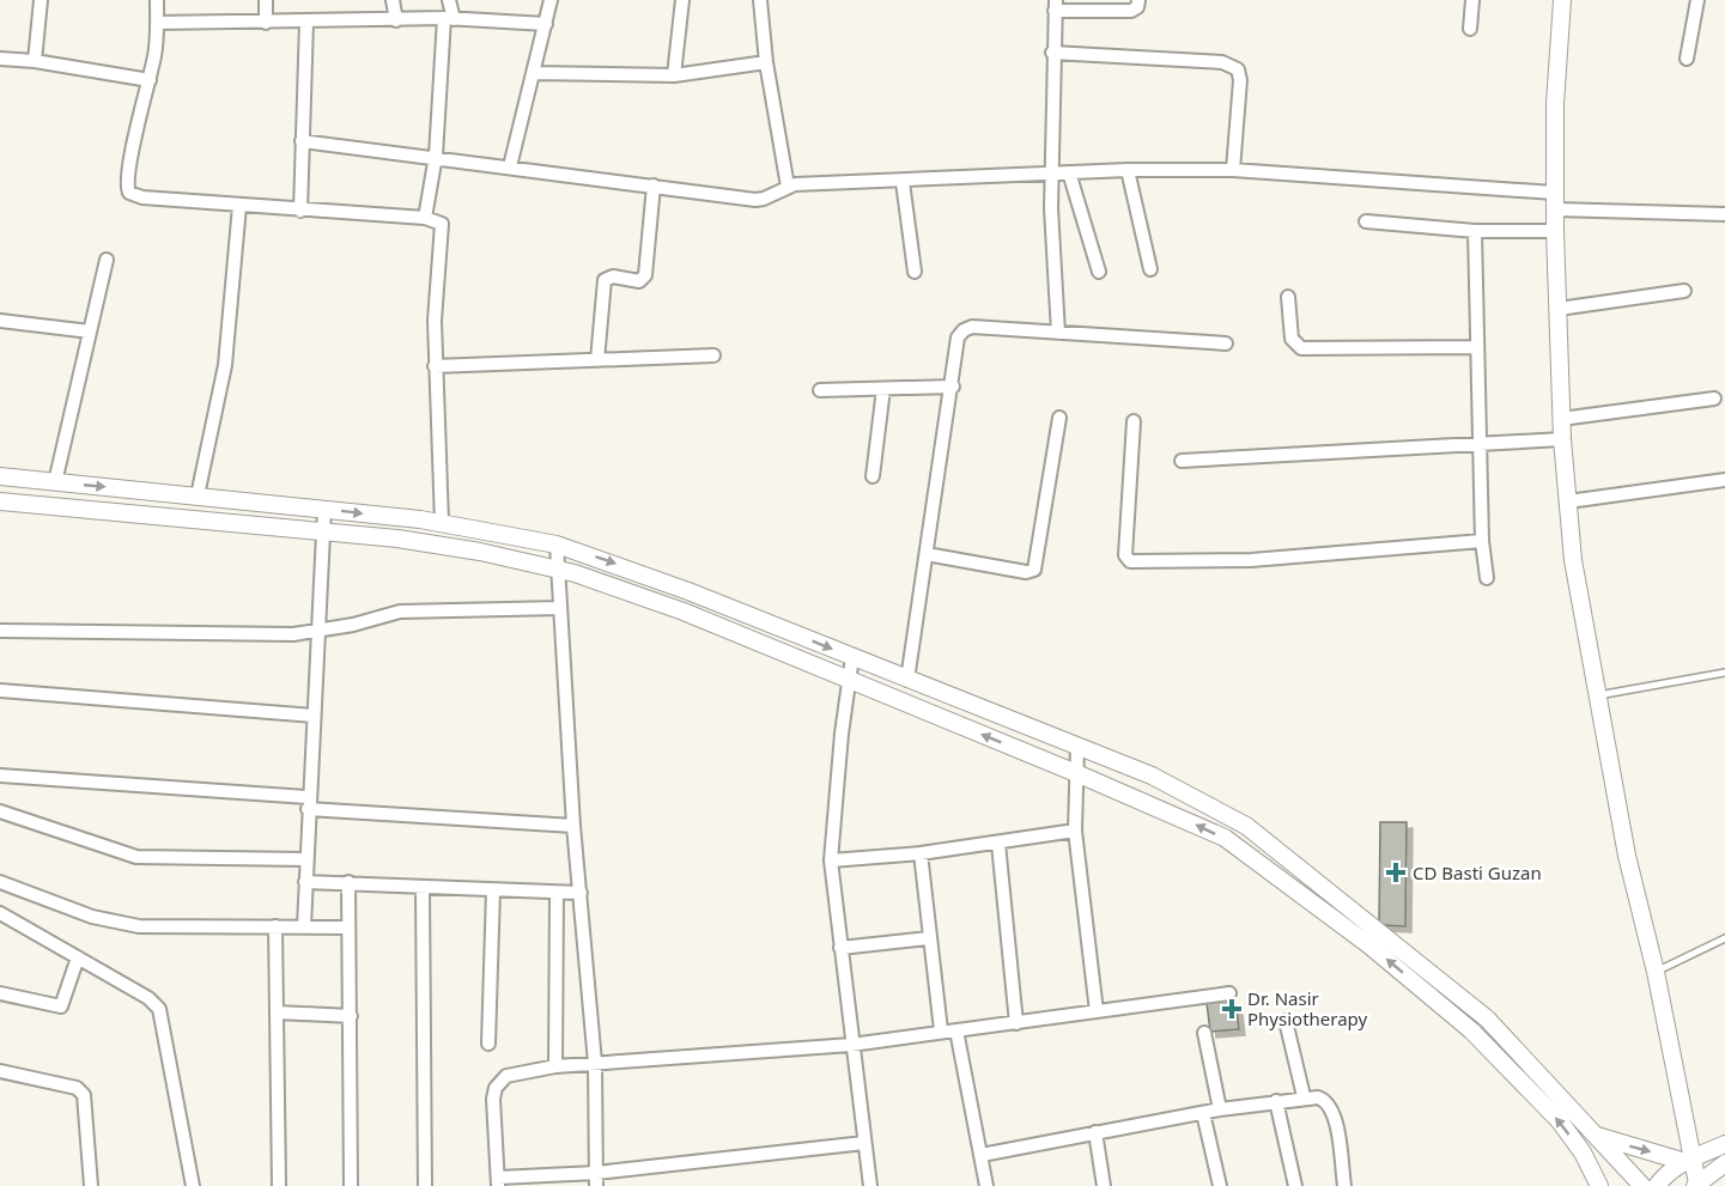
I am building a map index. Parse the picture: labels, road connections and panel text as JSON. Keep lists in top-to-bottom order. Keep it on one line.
{"places":{"health":["CD Basti Guzan","Dr. Nasir Physiotherapy"]}}
